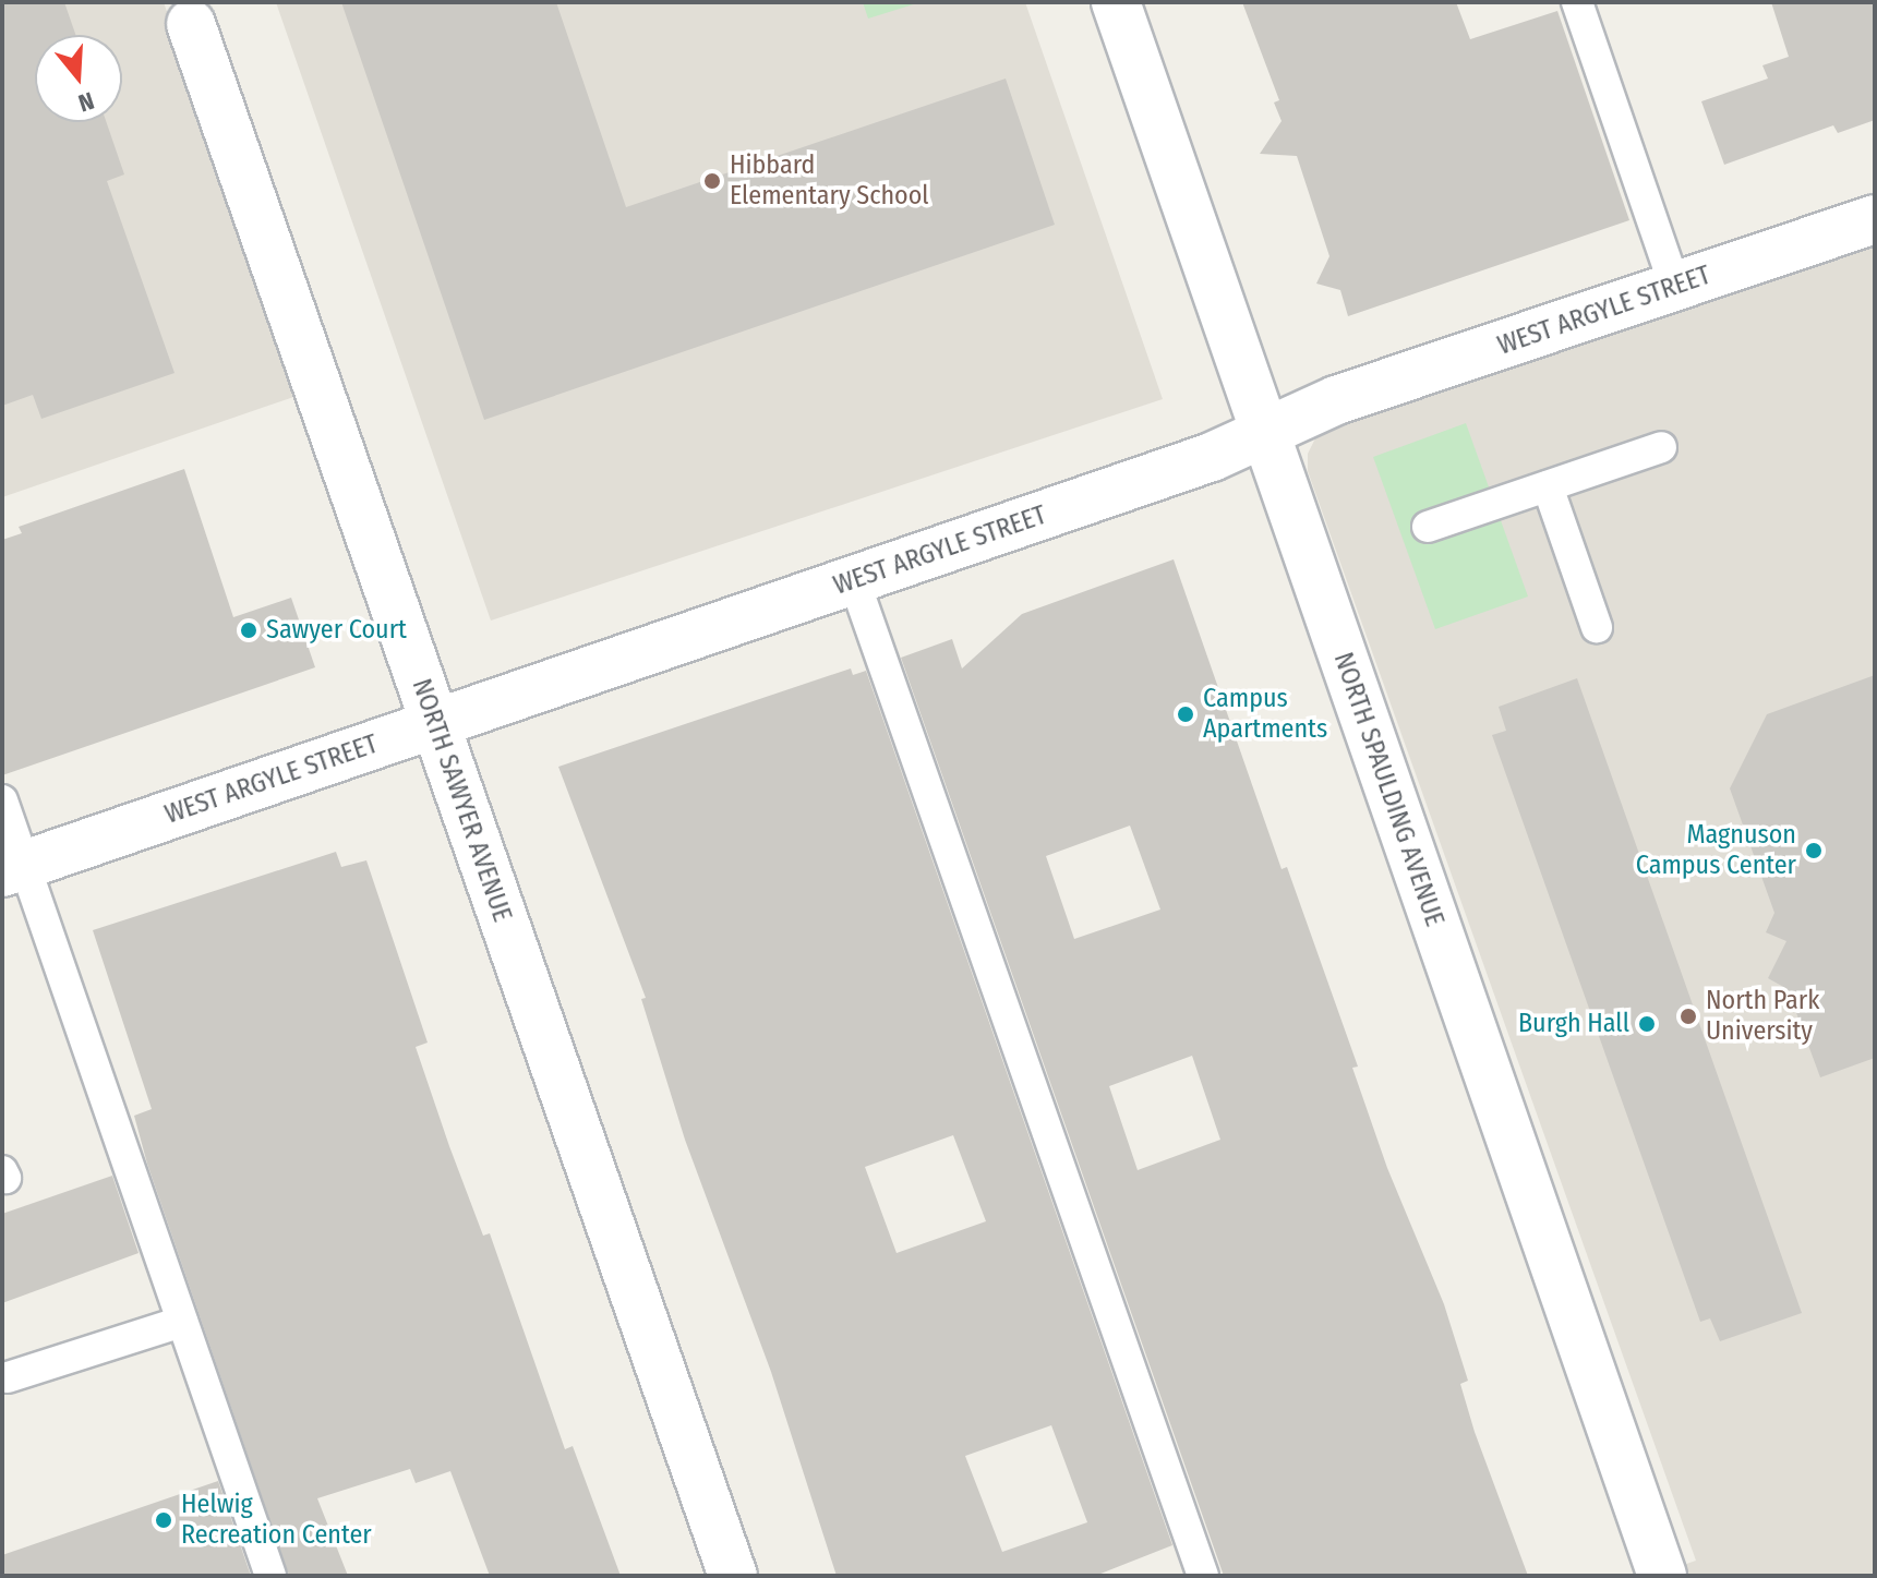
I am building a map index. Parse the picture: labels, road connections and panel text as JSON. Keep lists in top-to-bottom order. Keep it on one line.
{"streets":{"street":["WEST ARGYLE STREET","NORTH SPAULDING AVENUE","NORTH SAWYER AVENUE"]},"crossings":[["WEST ARGYLE STREET","NORTH SPAULDING AVENUE"],["WEST ARGYLE STREET","NORTH SAWYER AVENUE"]],"places":["Hibbard Elementary School","Sawyer Court","Campus Apartments","Magnuson Campus Center","North Park University","Burgh Hall","Helwig Recreation Center"],"north":"bottom"}
